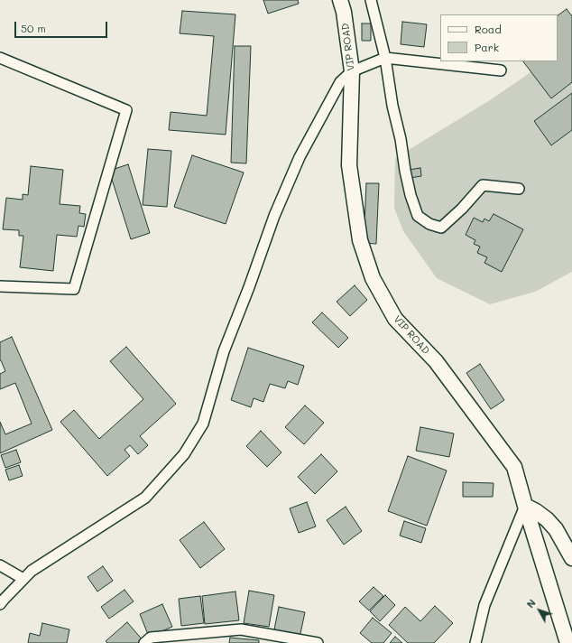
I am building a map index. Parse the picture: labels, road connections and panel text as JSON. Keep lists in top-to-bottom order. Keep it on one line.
{"streets":{"main road":["VIP ROAD"]},"legend":["Road","Park"],"scale_bar":"50 m","north":"top left"}
